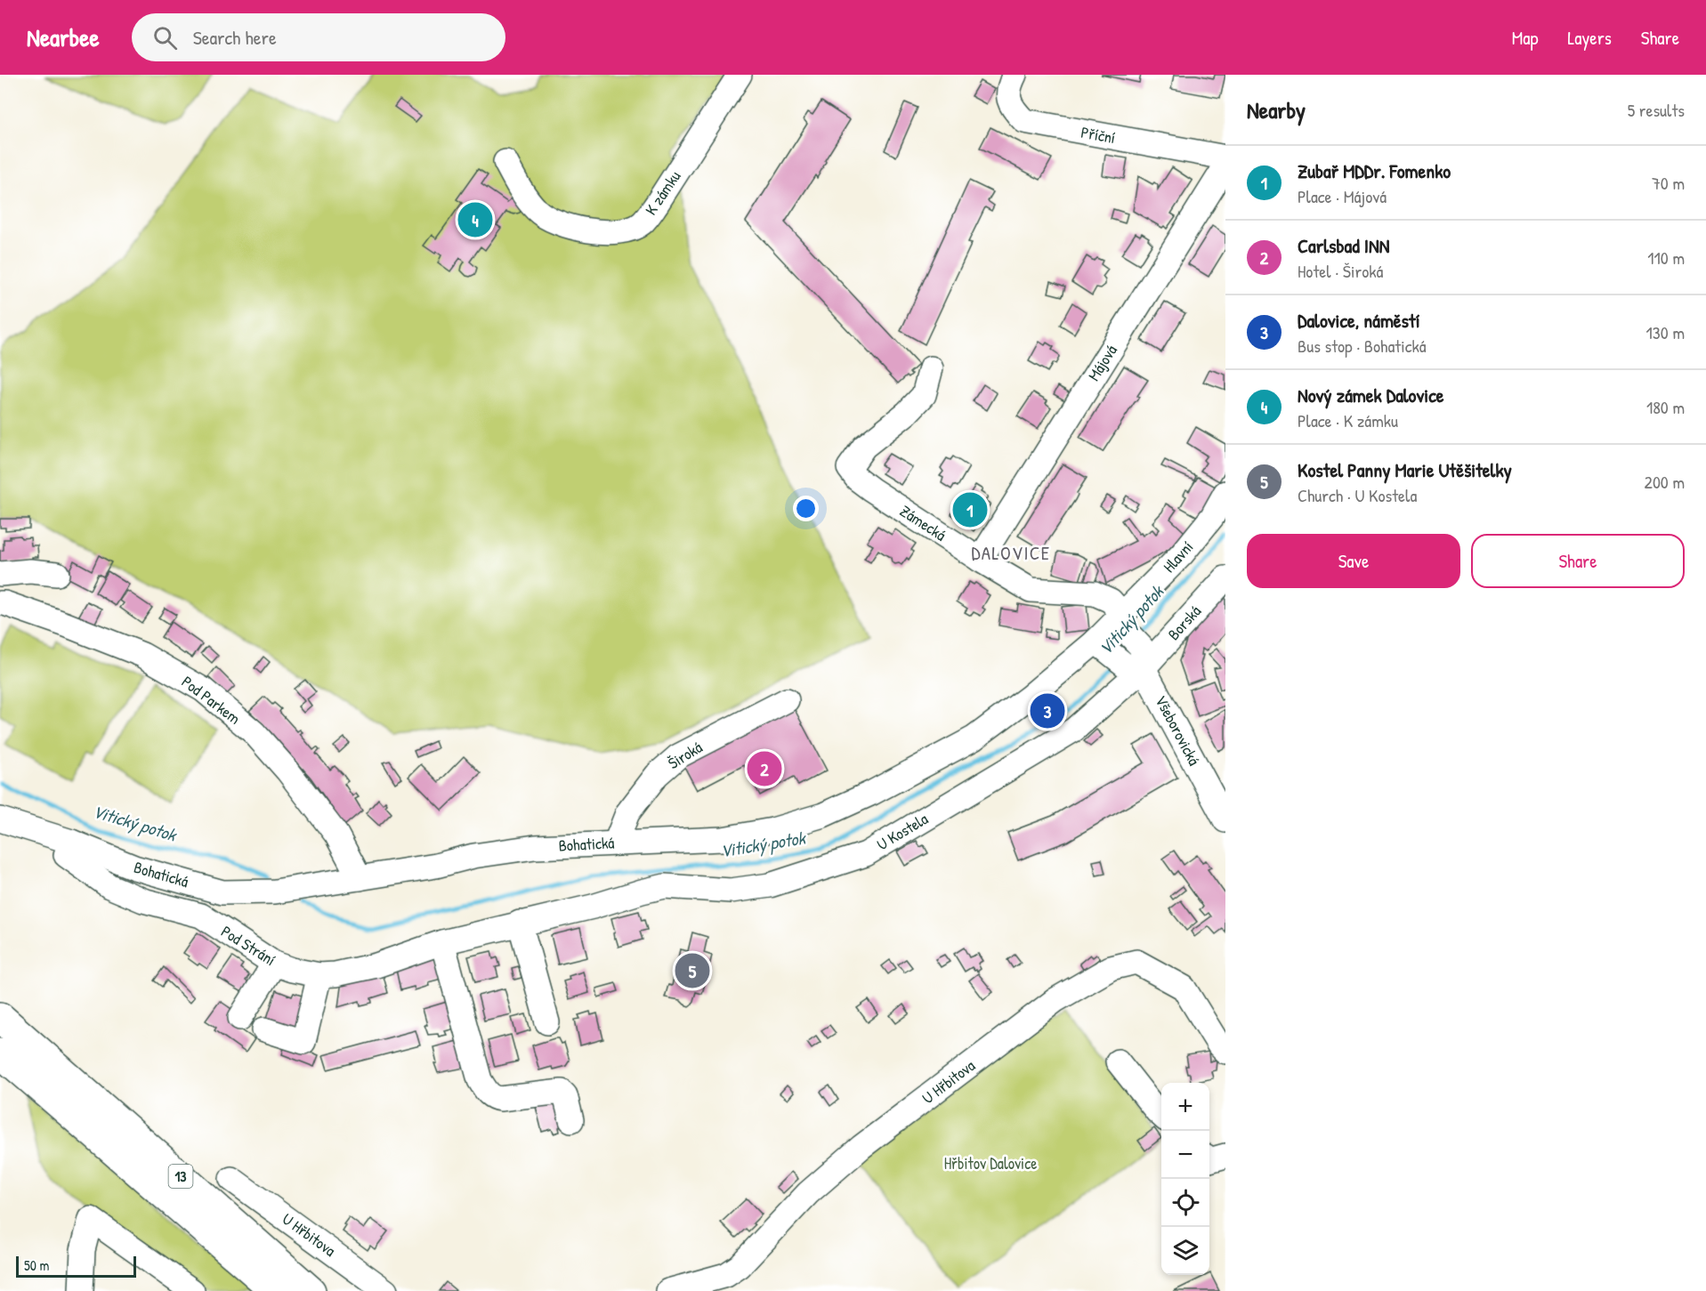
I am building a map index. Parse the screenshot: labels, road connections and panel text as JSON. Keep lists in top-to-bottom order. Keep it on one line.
{"streets":{"highway":["13"],"street":["Příční","K zámku","Májová","Zámecká","Hlavní","Borská","Pod Parkem","Všeborovická","Široká","U Kostela","Bohatická","Pod Strání","U Hřbitova"]},"crossings":[["Májová","Zámecká"],["Zámecká","Hlavní"],["Zámecká","Borská"],["Zámecká","Všeborovická"],["Zámecká","U Kostela"],["Zámecká","Bohatická"],["Hlavní","Bohatická"],["Borská","Všeborovická"],["Borská","U Kostela"],["Pod Parkem","Bohatická"],["Všeborovická","U Kostela"],["Široká","Bohatická"],["U Kostela","Pod Strání"],["Bohatická","Pod Strání"]],"districts":["DALOVICE"],"water":["Vitický potok"],"parks":["Hřbitov Dalovice"],"scale_bar":"50 m","page":{"header":"Nearbee","search":"Search here","nav":["Map","Layers","Share"],"heading":["Nearby","5 results"],"list":[{"mark":"1","name":"Zubař MDDr. Fomenko","note":"Place · Májová","value":"70 m"},{"mark":"2","name":"Carlsbad INN","note":"Hotel · Široká","value":"110 m"},{"mark":"3","name":"Dalovice, náměstí","note":"Bus stop · Bohatická","value":"130 m"},{"mark":"4","name":"Nový zámek Dalovice","note":"Place · K zámku","value":"180 m"},{"mark":"5","name":"Kostel Panny Marie Utěšitelky","note":"Church · U Kostela","value":"200 m"}],"pins":["4","1","3","2","5"],"buttons":["Save","Share"],"map_buttons":["+","−"],"scale":"50 m"}}
